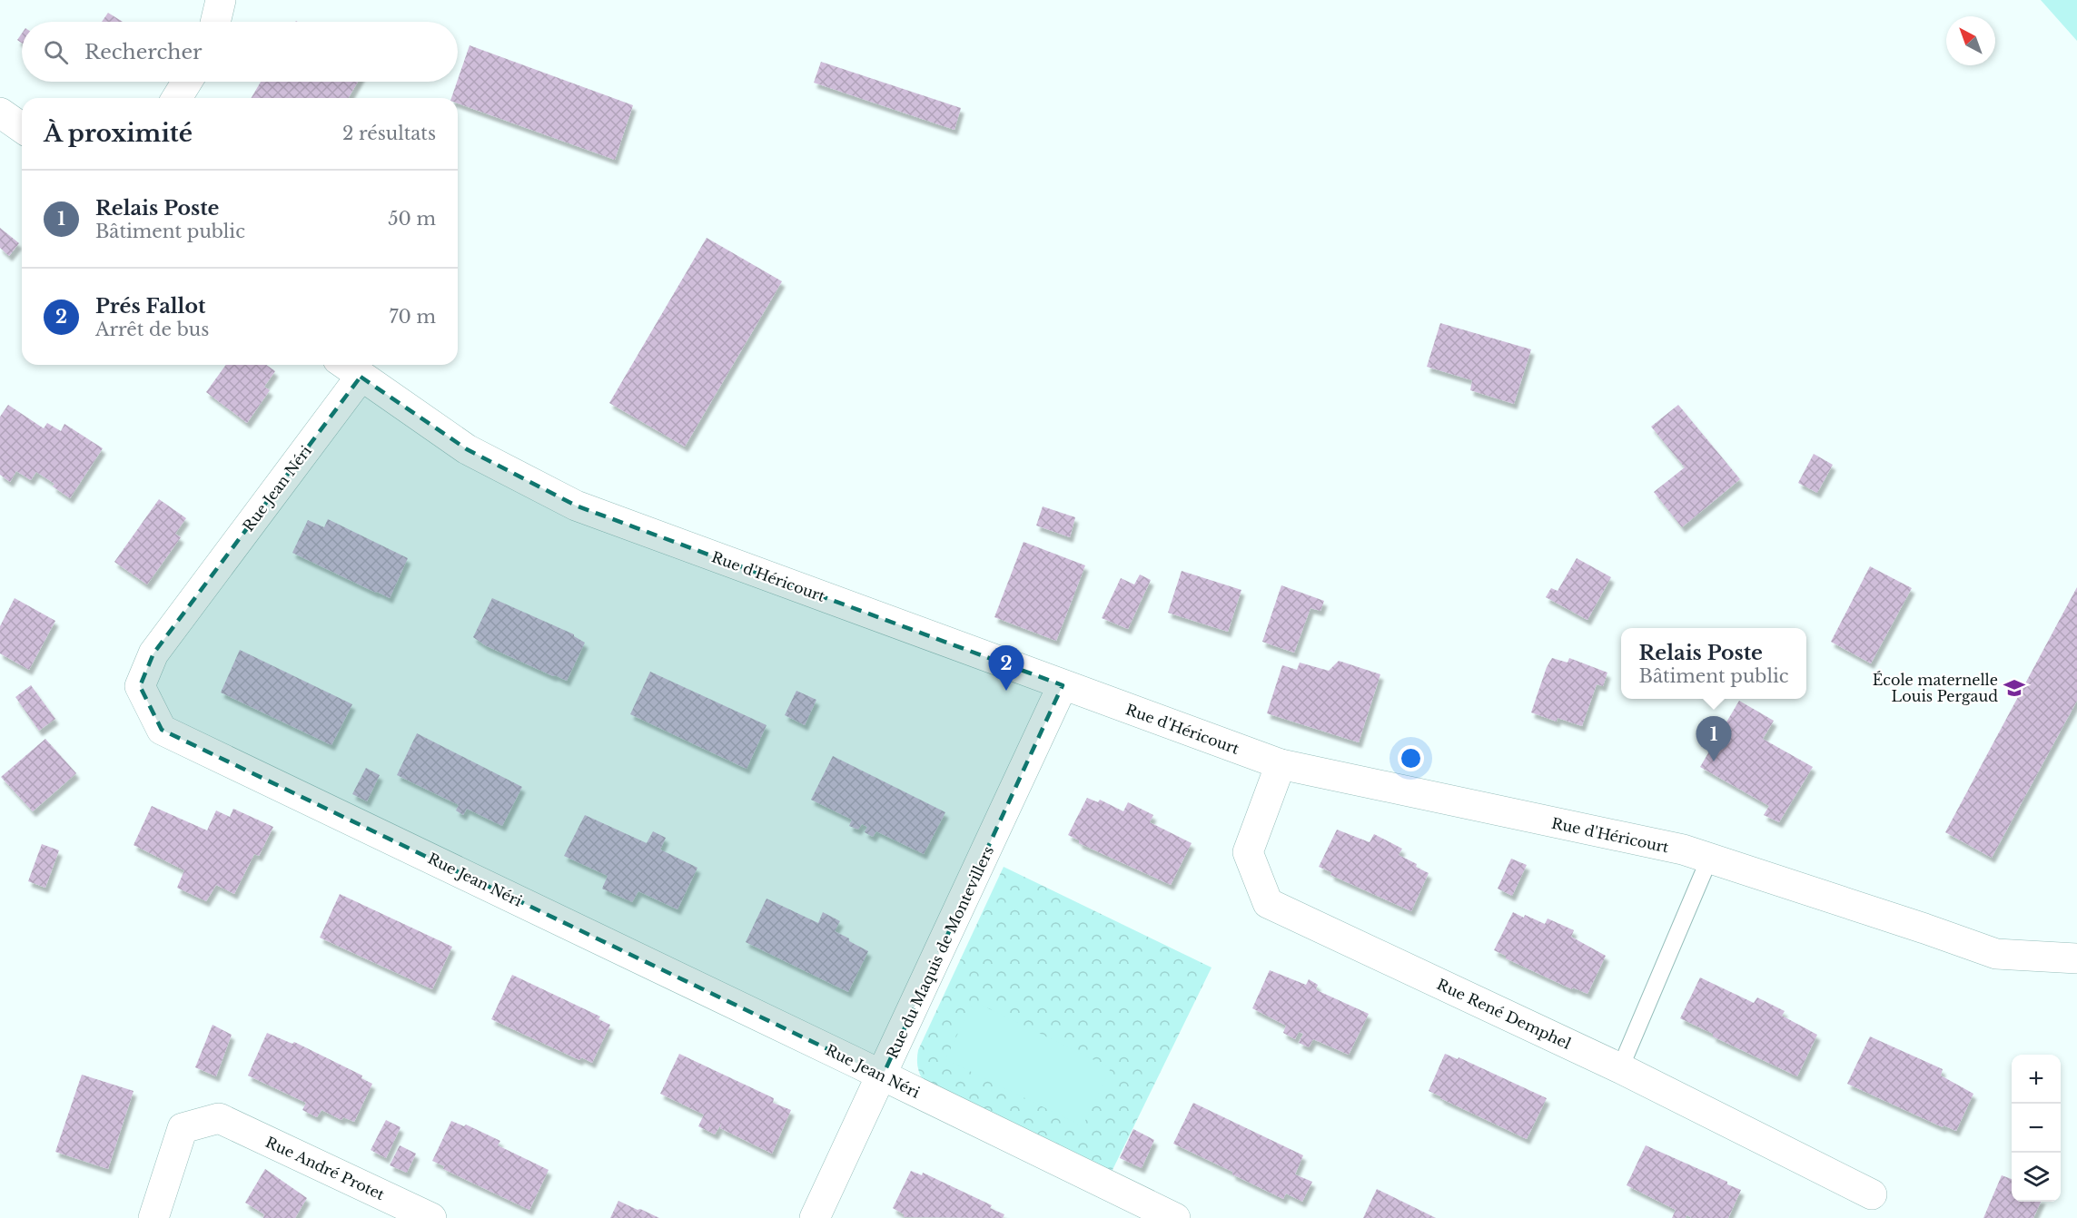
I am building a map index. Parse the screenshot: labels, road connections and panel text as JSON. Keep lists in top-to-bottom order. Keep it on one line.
{"streets":{"street":["Rue Jean Néri","Rue d'Héricourt","Rue du Maquis de Montevillers","Rue René Demphel","Rue André Protet"]},"crossings":[["Rue Jean Néri","Rue d'Héricourt"],["Rue Jean Néri","Rue du Maquis de Montevillers"],["Rue d'Héricourt","Rue du Maquis de Montevillers"],["Rue d'Héricourt","Rue René Demphel"]],"places":{"school or university":["École maternelle Louis Pergaud"]},"north":"top left","page":{"search":"Rechercher","heading":["À proximité","2 résultats"],"list":[{"mark":"1","name":"Relais Poste","note":"Bâtiment public","value":"50 m"},{"mark":"2","name":"Prés Fallot","note":"Arrêt de bus","value":"70 m"}],"popup":["Relais Poste","Bâtiment public"],"pins":["2","1"],"map_buttons":["+","−"]}}
